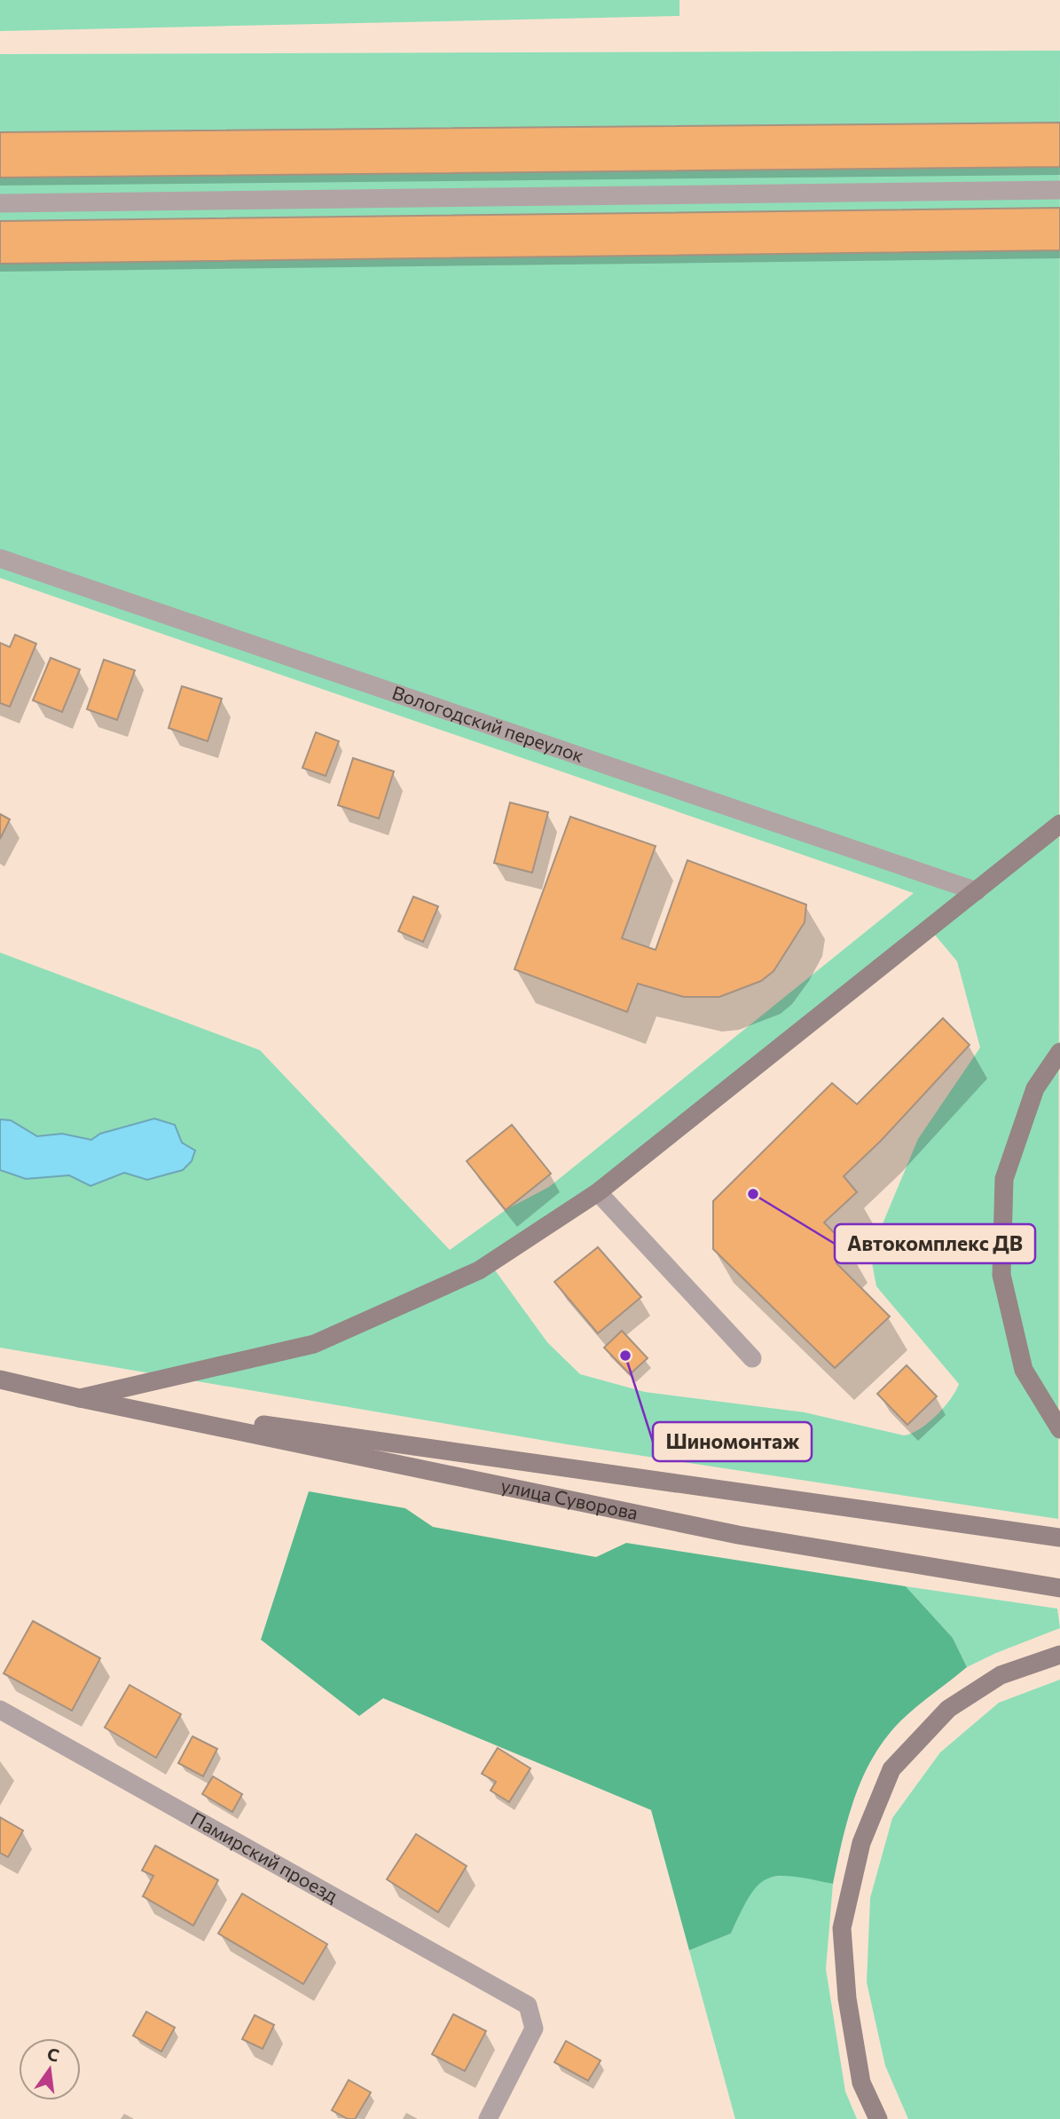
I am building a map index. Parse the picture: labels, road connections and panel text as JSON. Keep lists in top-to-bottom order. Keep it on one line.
{"streets":{"street":["Вологодский переулок","улица Суворова","Памирский проезд"]},"places":["Автокомплекс ДВ","Шиномонтаж"],"north":"top"}
